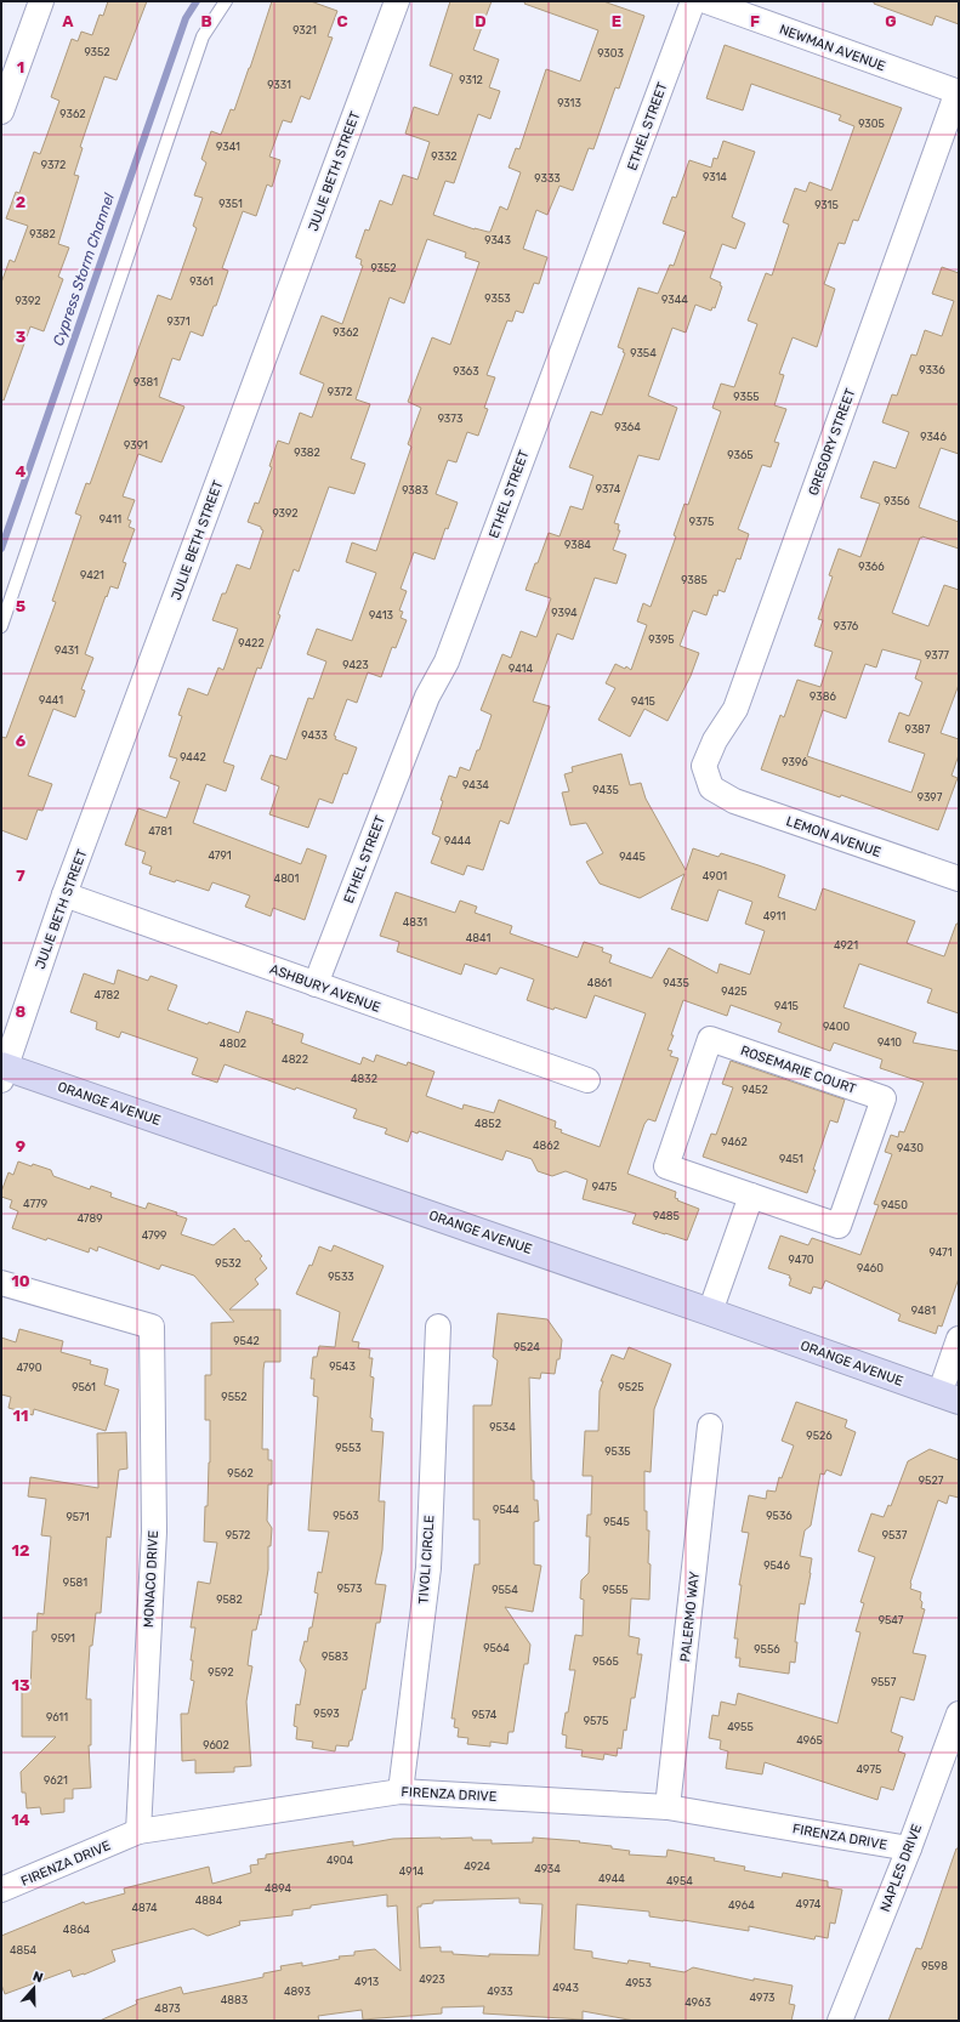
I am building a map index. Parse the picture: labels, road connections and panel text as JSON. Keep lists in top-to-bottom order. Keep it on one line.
{"streets":{"main road":["ORANGE AVENUE"],"street":["NEWMAN AVENUE","ETHEL STREET","JULIE BETH STREET","GREGORY STREET","LEMON AVENUE","ASHBURY AVENUE","ROSEMARIE COURT","TIVOLI CIRCLE","MONACO DRIVE","PALERMO WAY","FIRENZA DRIVE","NAPLES DRIVE"]},"crossings":[["NEWMAN AVENUE","GREGORY STREET"],["ETHEL STREET","ASHBURY AVENUE"],["JULIE BETH STREET","ASHBURY AVENUE"],["JULIE BETH STREET","ORANGE AVENUE"],["GREGORY STREET","LEMON AVENUE"],["TIVOLI CIRCLE","FIRENZA DRIVE"],["MONACO DRIVE","FIRENZA DRIVE"],["PALERMO WAY","FIRENZA DRIVE"],["FIRENZA DRIVE","NAPLES DRIVE"]],"water":["Cypress Storm Channel"],"house_numbers":["9321","9352","9303","9312","9331","9313","9362","9305","9341","9332","9372","9314","9333","9351","9315","9382","9343","9352","9361","9353","9344","9392","9371","9362","9354","9336","9363","9381","9372","9355","9373","9364","9346","9391","9382","9365","9374","9383","9356","9392","9411","9375","9384","9366","9421","9385","9394","9413","9376","9395","9422","9431","9377","9423","9414","9386","9441","9415","9387","9433","9442","9396","9434","9435","9397","4781","9444","4791","9445","4901","4801","4911","4831","4841","4921","4861","9435","9425","4782","9415","9400","9410","4802","4822","4832","9452","4852","9462","4862","9430","9451","9475","4779","9450","9485","4789","4799","9471","9470","9532","9460","9533","9481","9542","9524","9543","4790","9561","9525","9552","9534","9526","9553","9535","9562","9527","9544","9563","9536","9571","9545","9572","9537","9546","9581","9573","9554","9555","9582","9547","9591","9564","9556","9583","9565","9592","9557","9593","9574","9611","9575","4955","4965","9602","4975","9621","4904","4924","4934","4914","4944","4954","4894","4884","4974","4964","4874","4864","4854","9598","4923","4913","4953","4943","4893","4933","4973","4883","4963","4873"],"north":"top","grid":{"columns":["A","B","C","D","E","F","G"],"rows":["1","2","3","4","5","6","7","8","9","10","11","12","13","14"]}}
